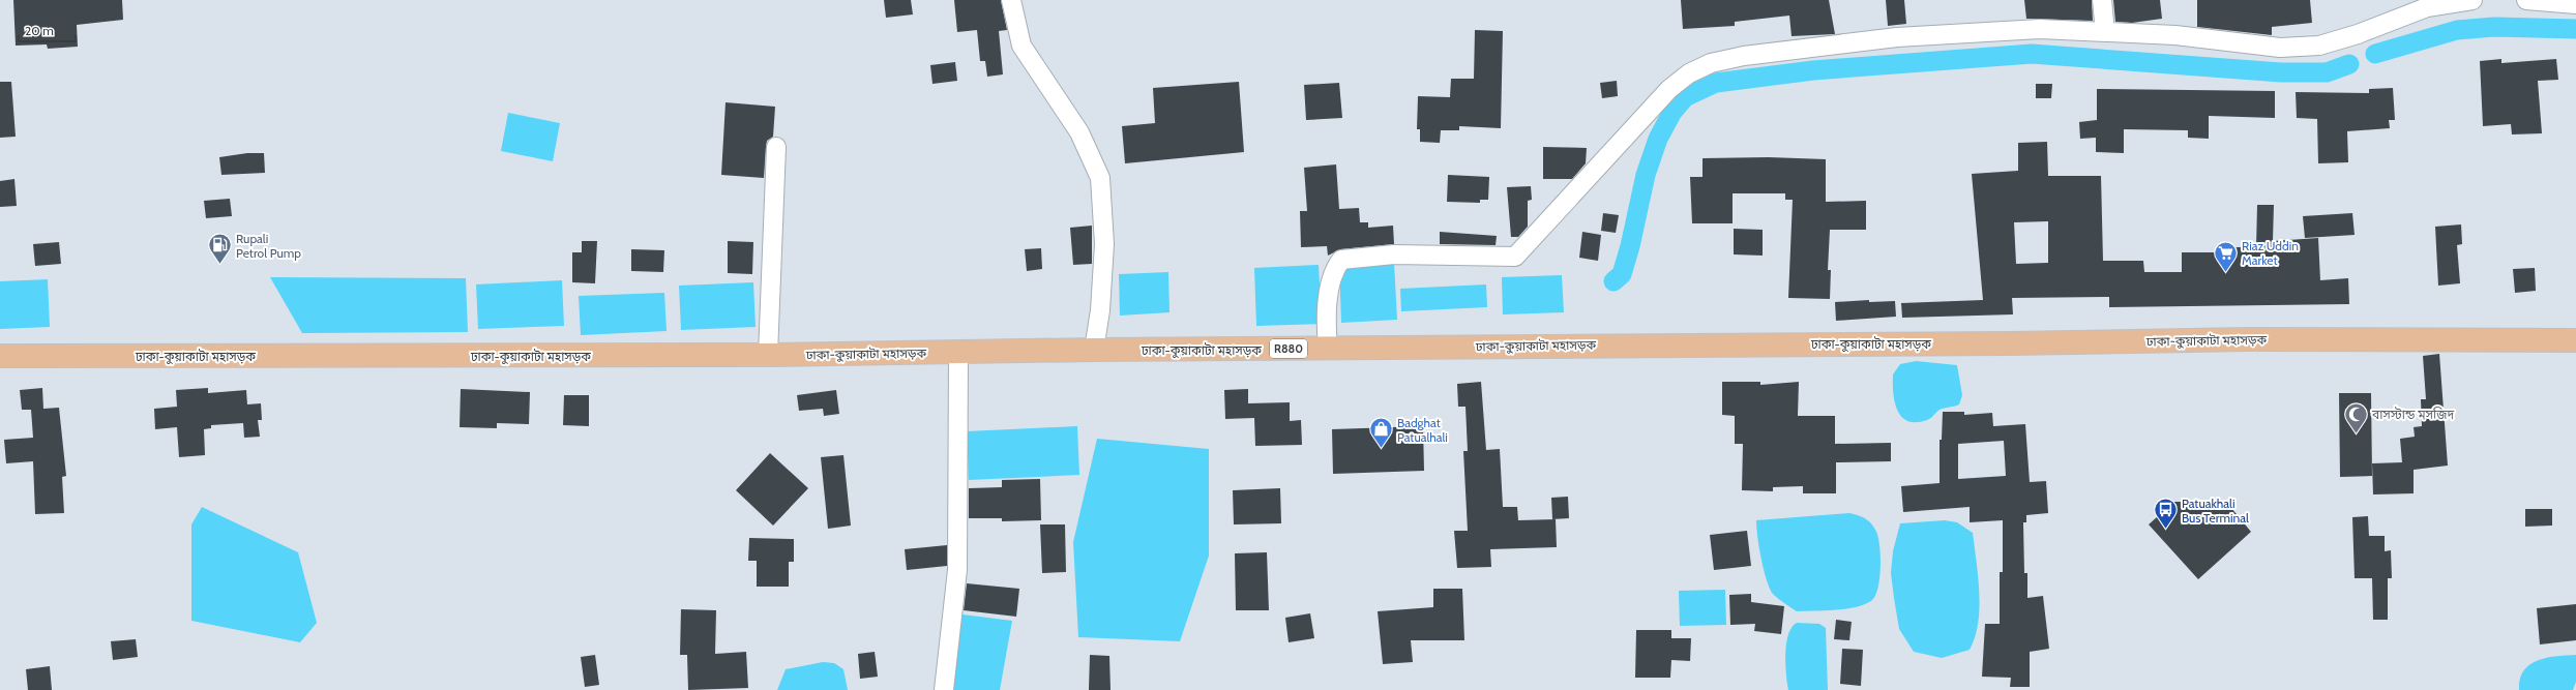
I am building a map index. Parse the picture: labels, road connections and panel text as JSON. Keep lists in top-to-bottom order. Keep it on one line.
{"streets":{"main road":["ঢাকা-কুয়াকাটা মহাসড়ক","R880"]},"places":{"fuel station":["Rupali Petrol Pump"],"supermarket":["Riaz Uddin Market"],"mosque":["বাসস্টান্ড মসজিদ"],"shop":["Badghat Patualhali"],"bus stop":["Patuakhali Bus Terminal"]},"scale_bar":"20 m"}
